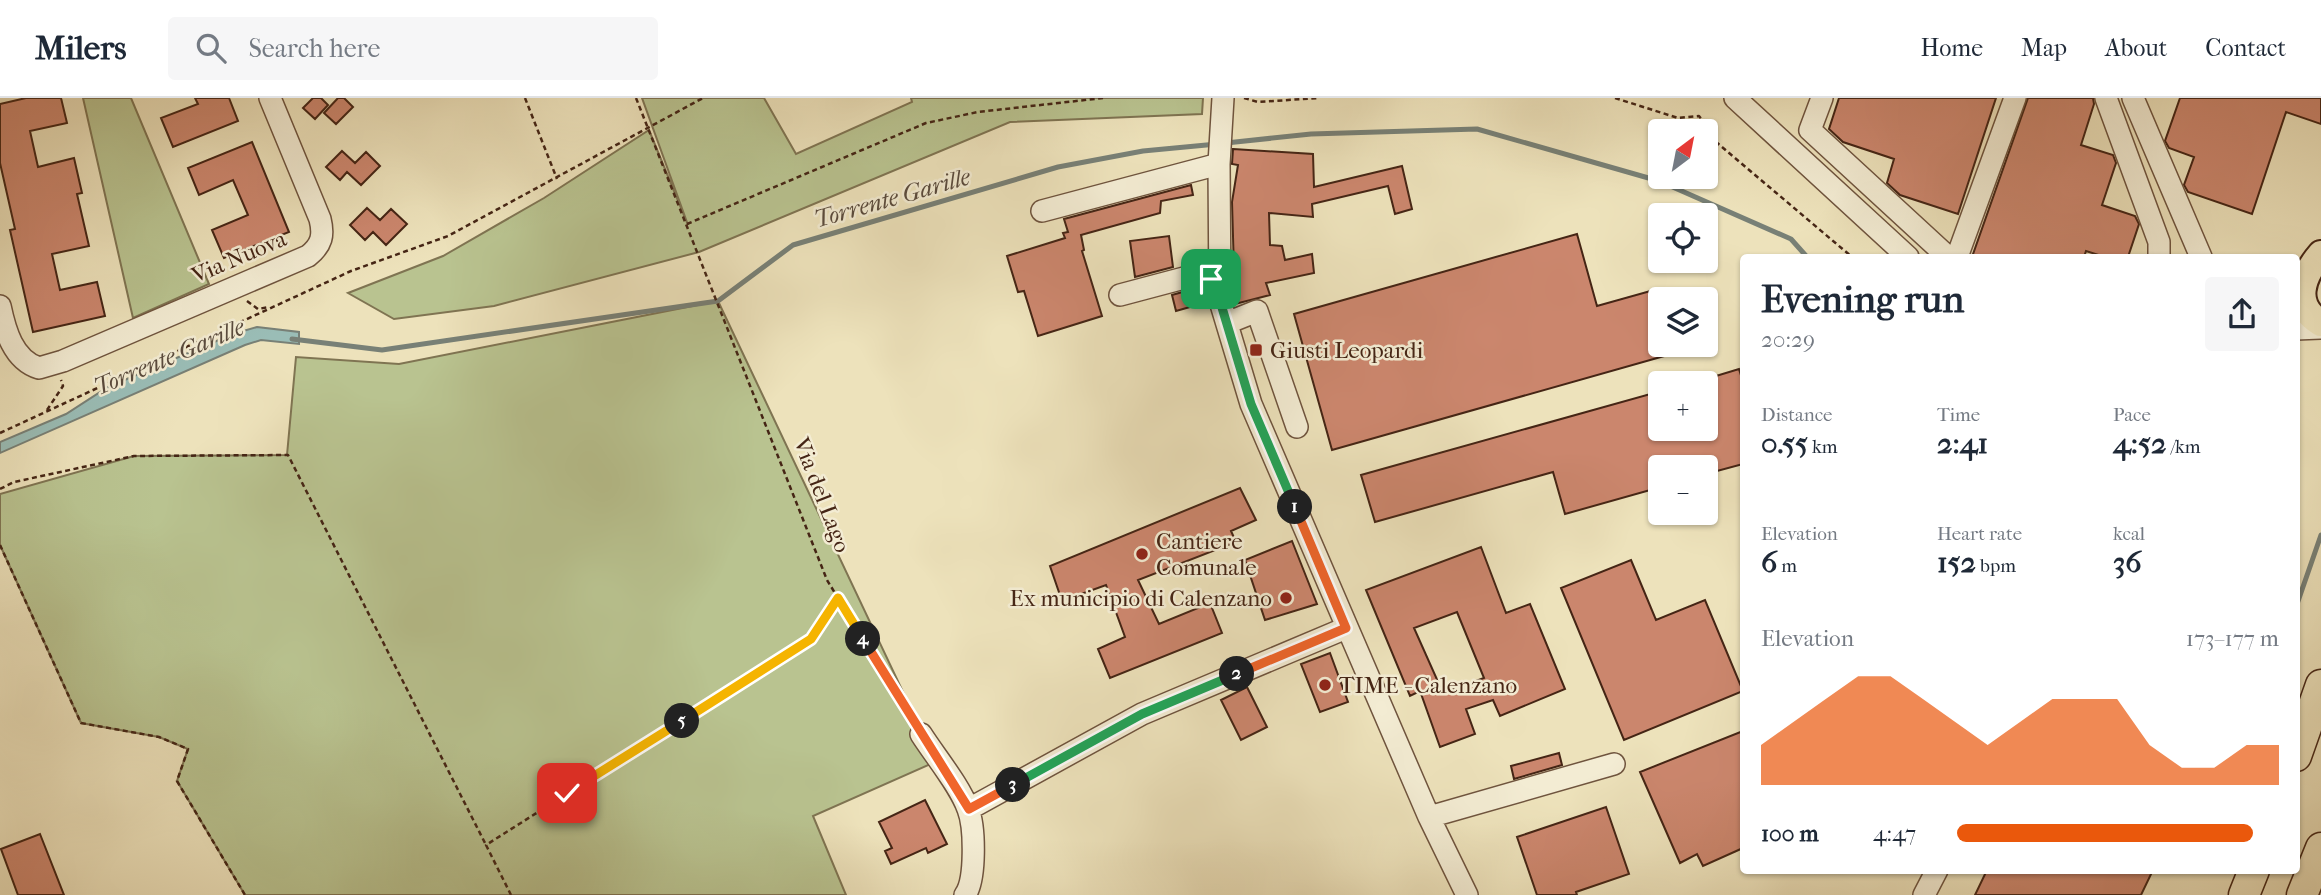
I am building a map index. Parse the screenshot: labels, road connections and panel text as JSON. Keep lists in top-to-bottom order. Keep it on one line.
{"streets":{"street":["Via Nuova"],"path":["Via del Lago"]},"water":["Torrente Garille"],"places":{"transit":["Giusti Leopardi"],"other":["Cantiere Comunale","Ex municipio di Calenzano","TIME - Calenzano"]},"north":"top right","page":{"header":"Milers","search":"Search here","nav":["Home","Map","About","Contact"],"map_buttons":["+","−"],"heading":["Evening run","20:29"],"stats":[["Distance","0.55 km"],["Time","2:41"],["Pace","4:52 /km"],["Elevation","6 m"],["Heart rate","152 bpm"],["kcal","36"]],"pins":["1","4","2","5","3"],"chart":["Elevation","173–177 m"],"list":[{"name":"100 m","note":"4:47"}]}}
